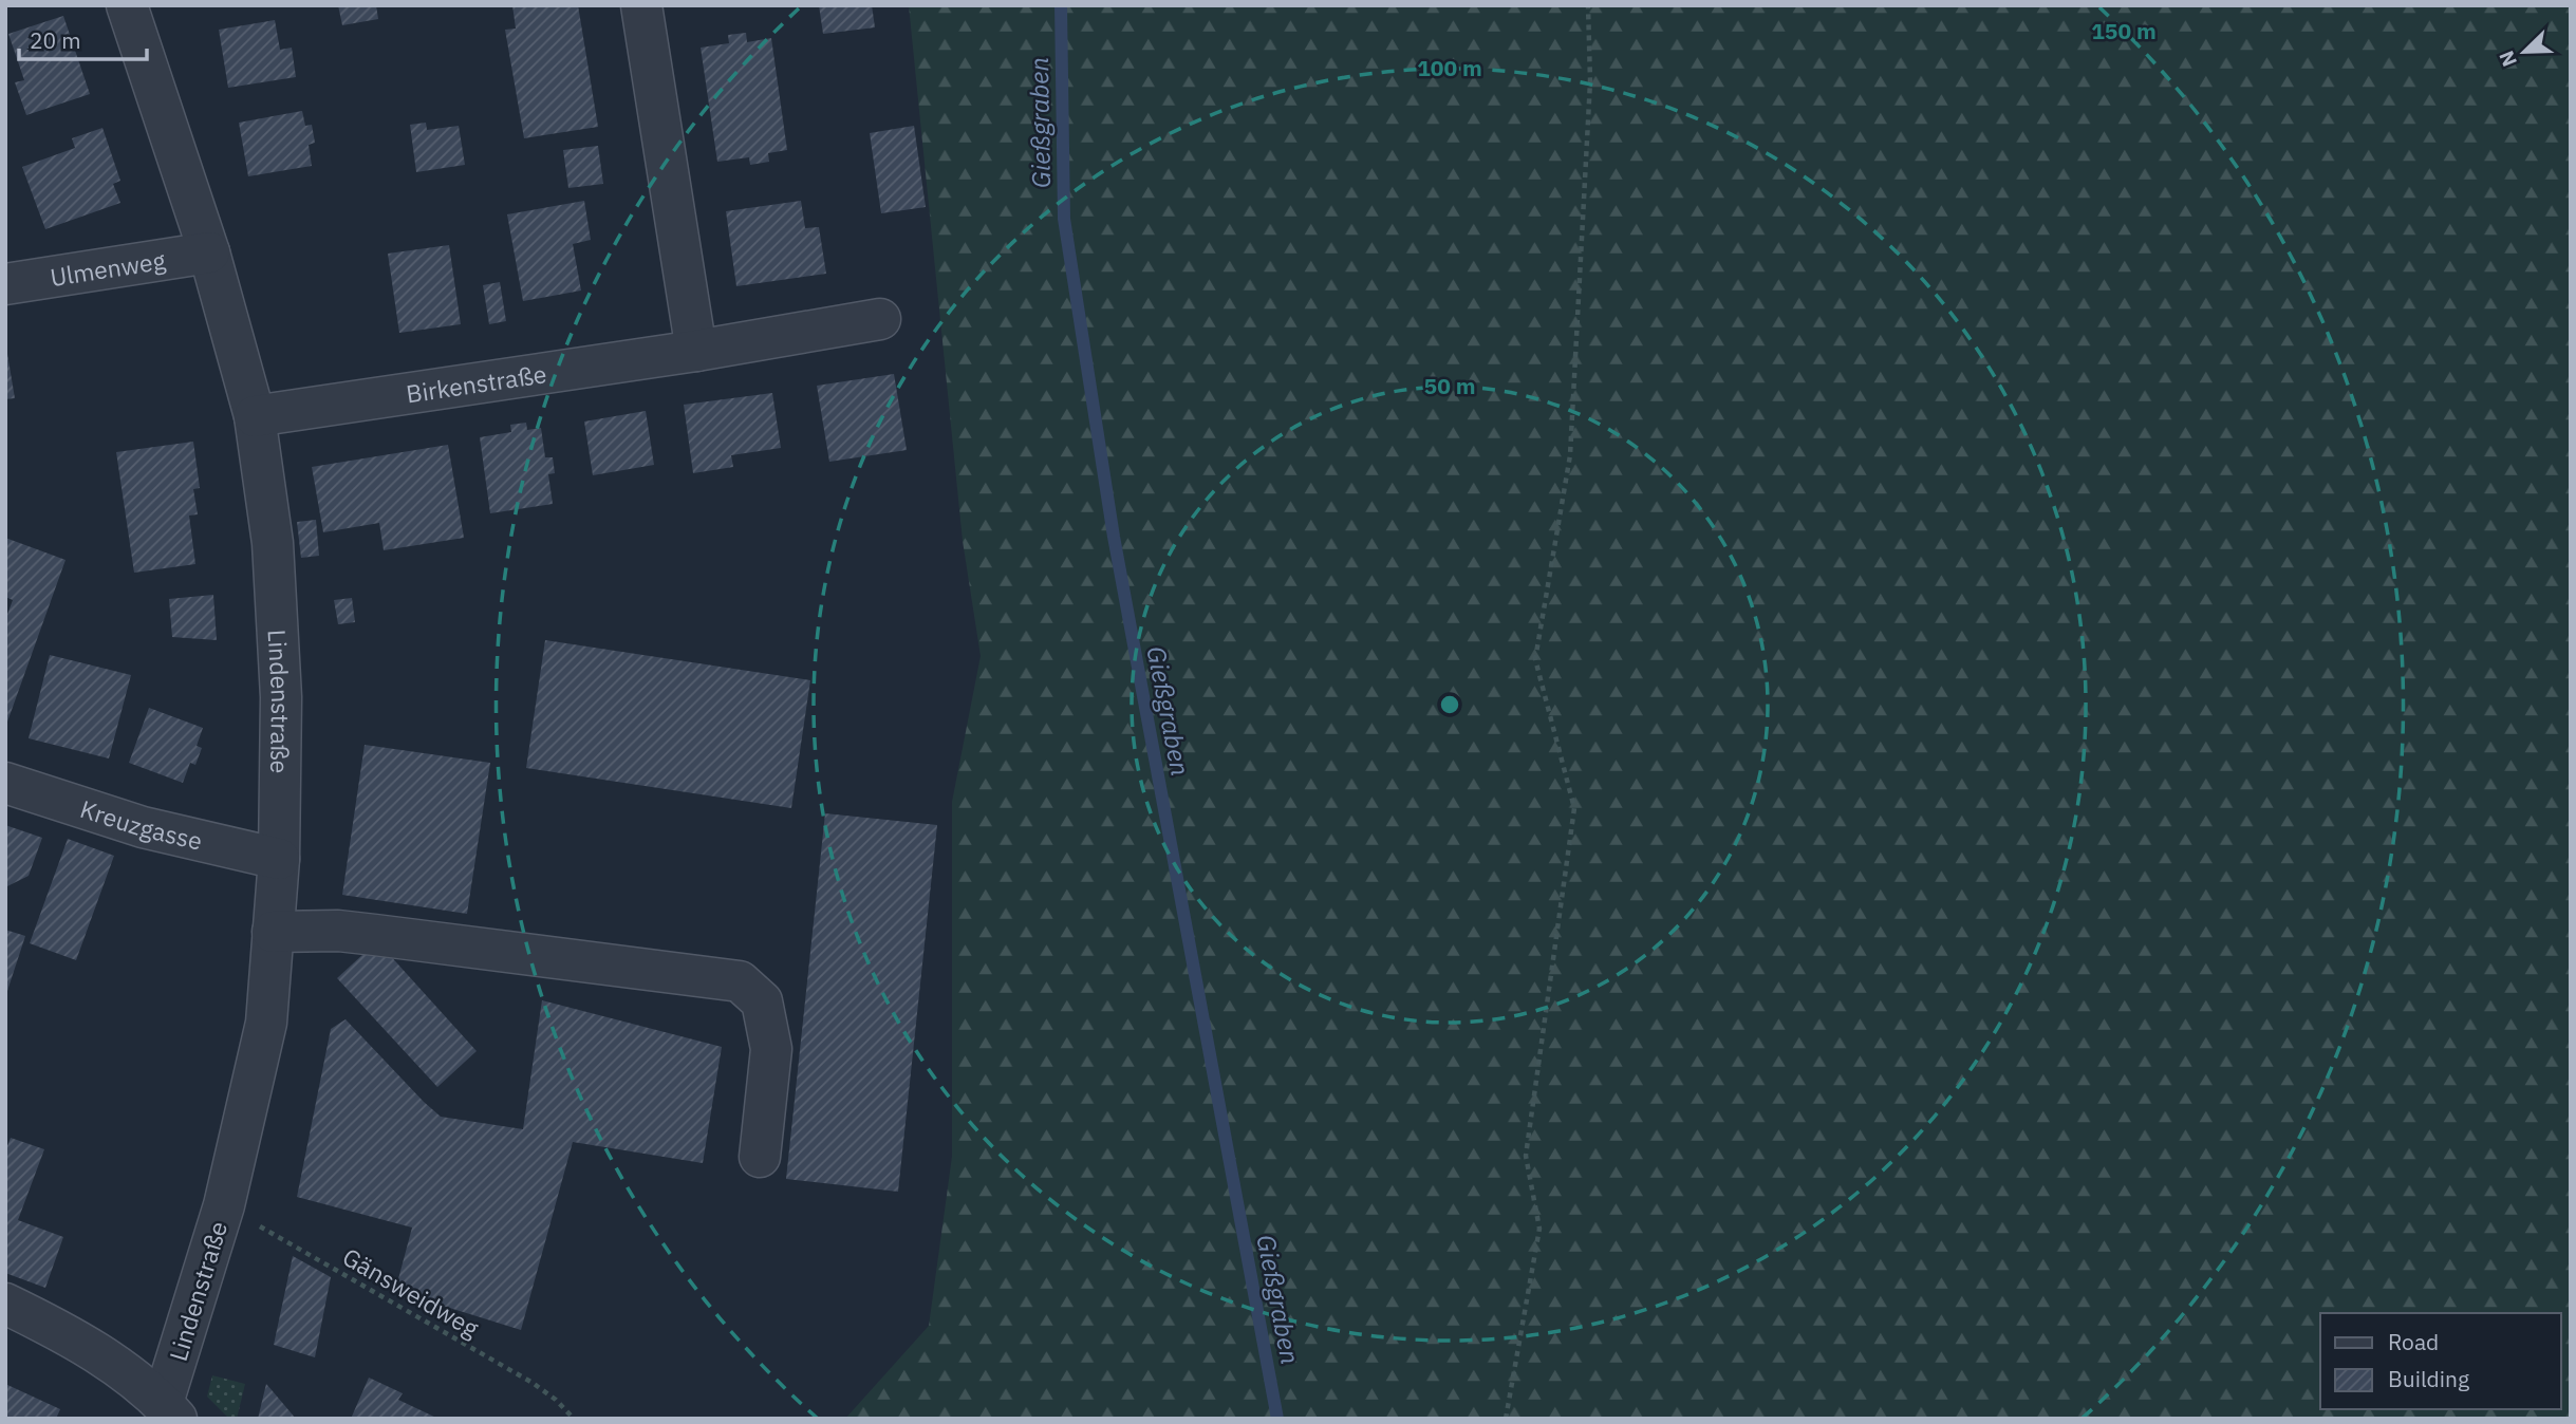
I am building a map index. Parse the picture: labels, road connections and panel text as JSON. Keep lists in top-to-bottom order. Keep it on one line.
{"streets":{"street":["Ulmenweg","Birkenstraße","Lindenstraße","Kreuzgasse"],"path":["Gänsweidweg"]},"crossings":[["Ulmenweg","Lindenstraße"],["Birkenstraße","Lindenstraße"],["Lindenstraße","Kreuzgasse"],["Lindenstraße","Gänsweidweg"]],"water":["Gießgraben"],"legend":["Road","Building"],"scale_bar":"20 m","north":"bottom left","rings":["150 m","100 m","50 m"]}
